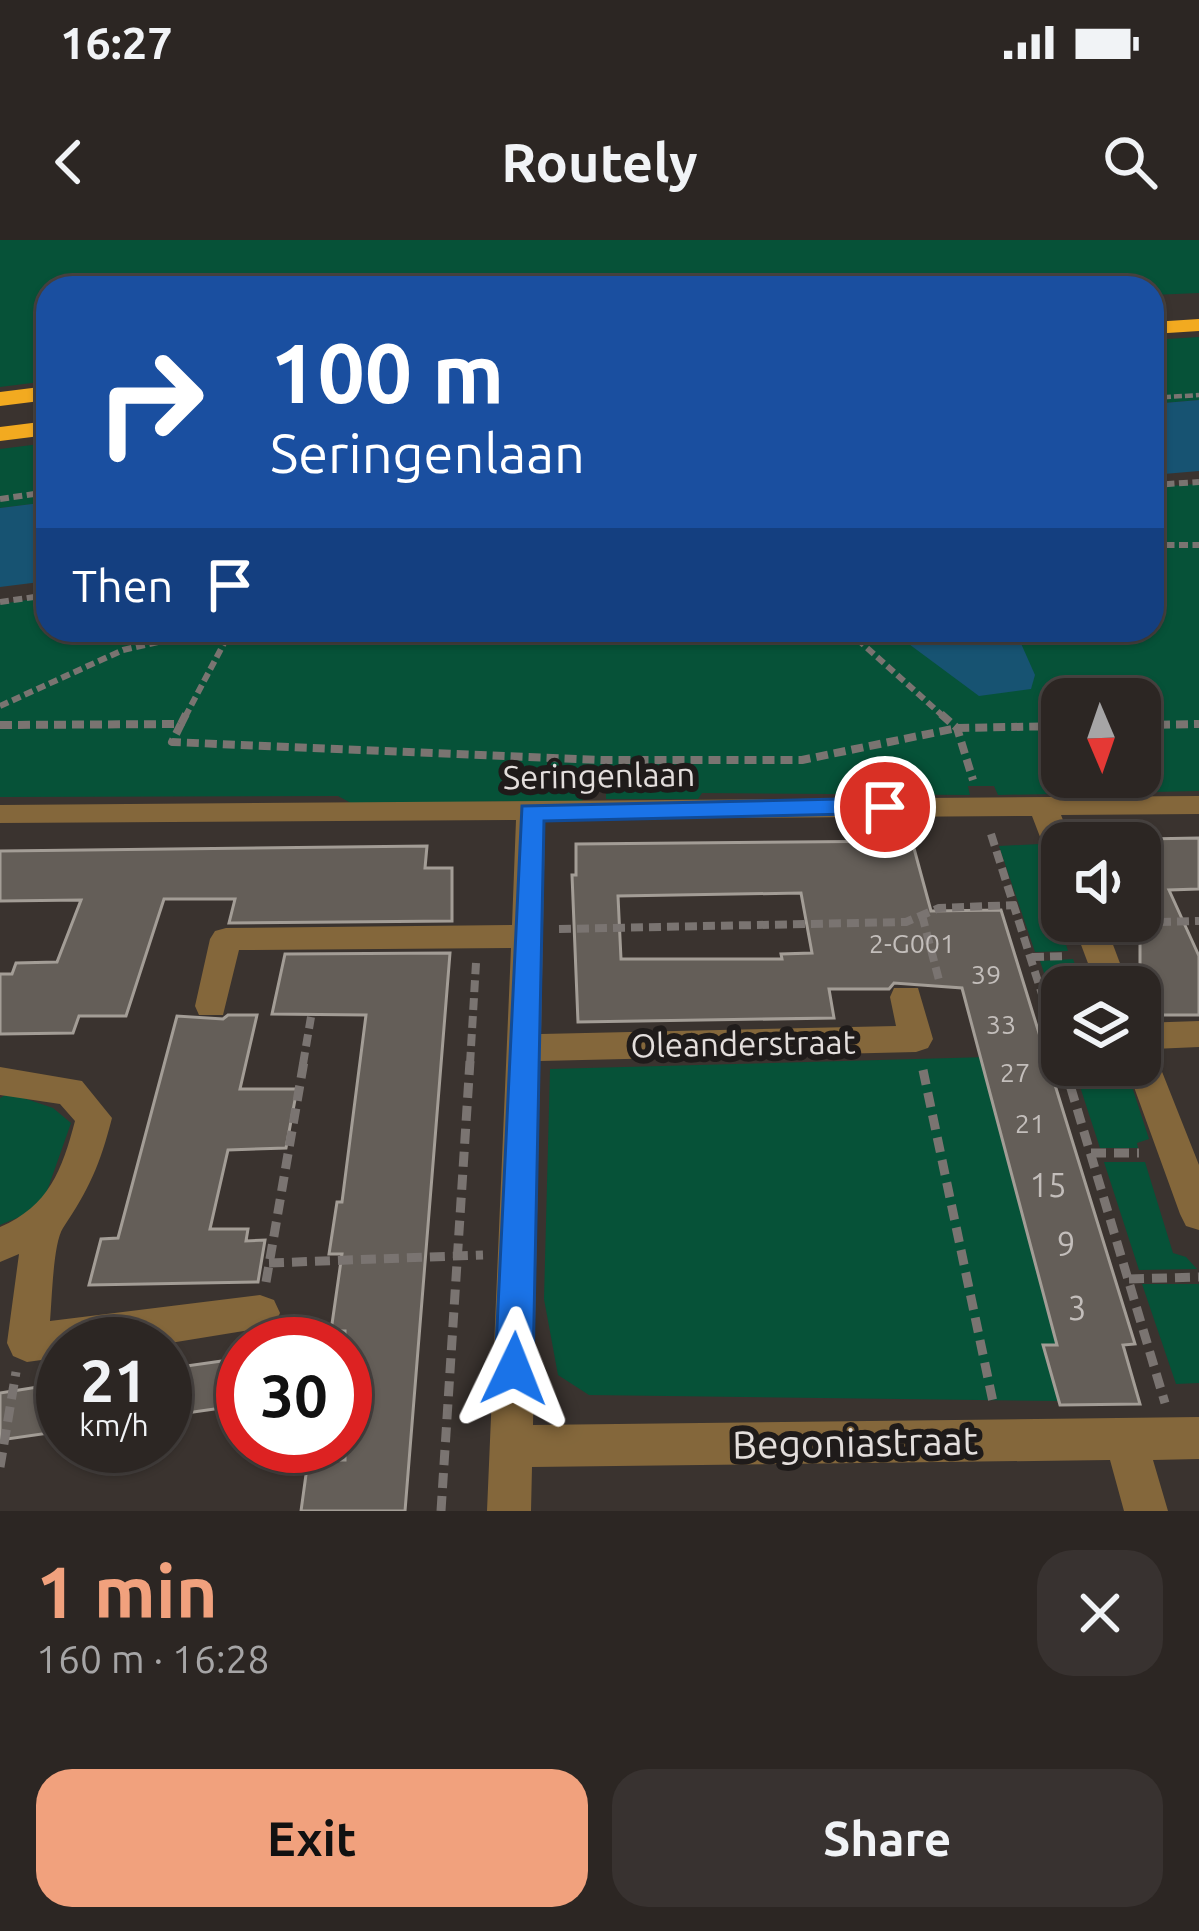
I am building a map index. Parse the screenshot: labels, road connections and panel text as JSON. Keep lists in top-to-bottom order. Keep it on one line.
{"streets":{"street":["Seringenlaan","Oleanderstraat","Begoniastraat"]},"house_numbers":["2-G001","39","33","27","21","15","9","3"],"north":"bottom","page":{"status":"16:27","header":"Routely","turn":["100 m","Seringenlaan"],"then":"Then","speed":"21 km/h","limit":"30","heading":["1 min","160 m · 16:28"],"buttons":["Exit","Share"]}}
